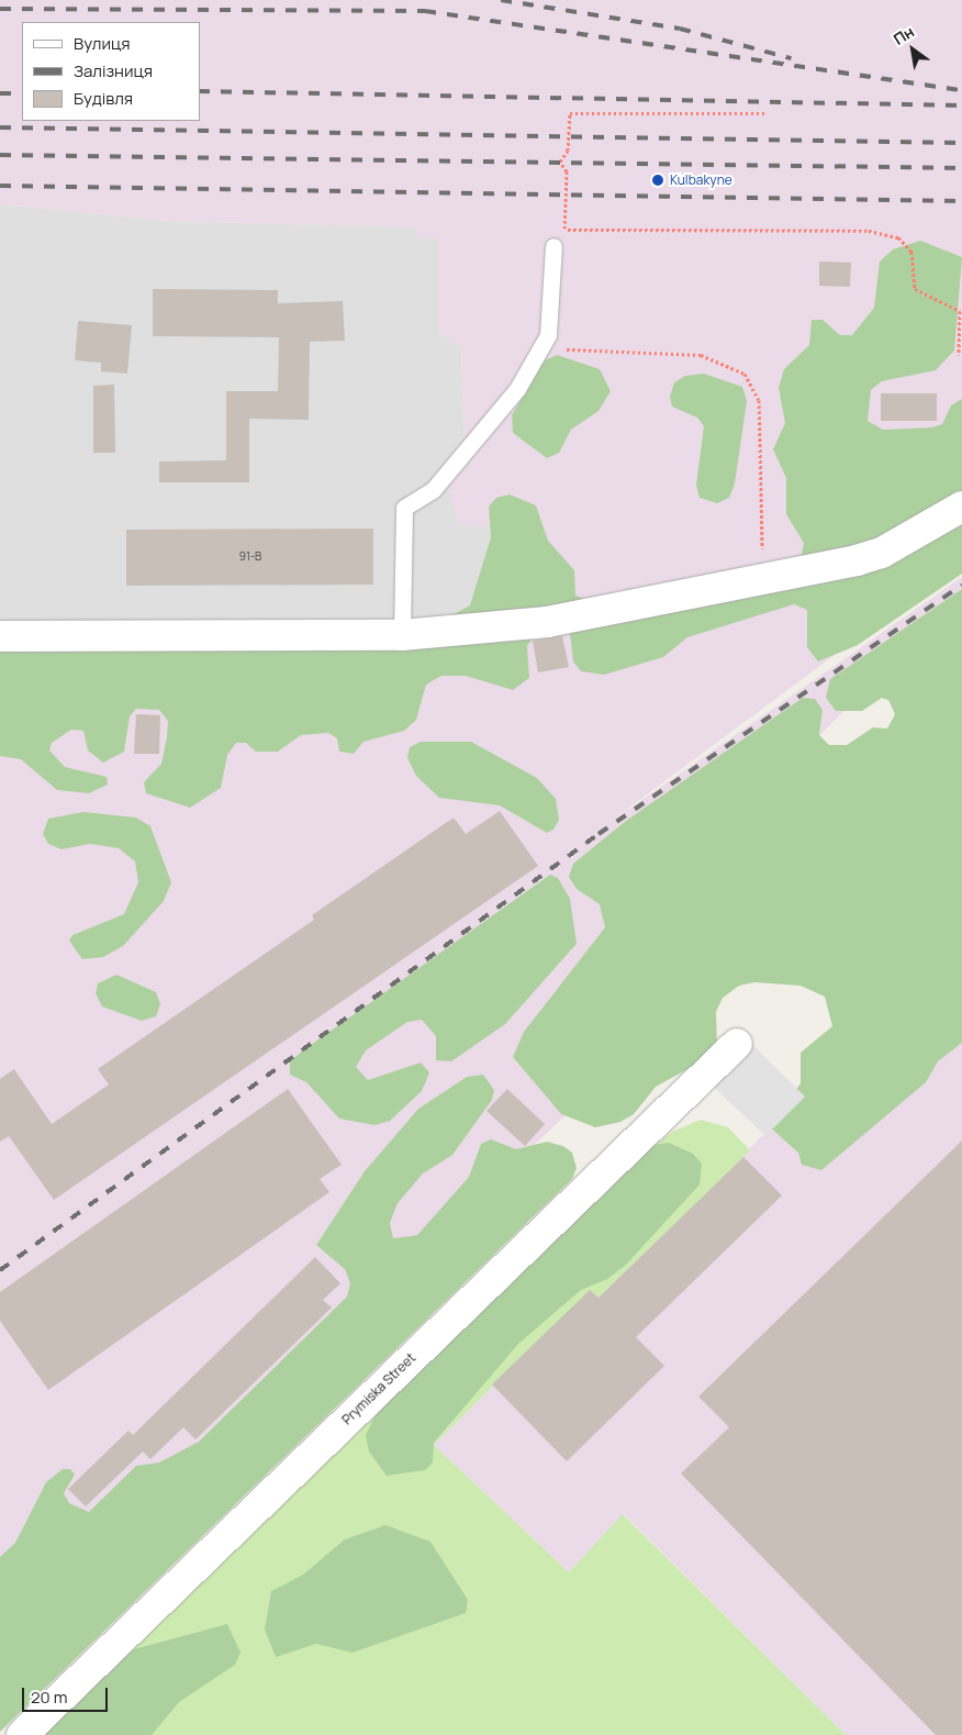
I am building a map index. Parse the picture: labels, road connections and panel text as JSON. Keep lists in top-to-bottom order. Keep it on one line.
{"streets":{"street":["Prymiska Street"]},"places":["Kulbakyne"],"house_numbers":["91-В"],"legend":["Вулиця","Залізниця","Будівля"],"scale_bar":"20 m","north":"top left"}
